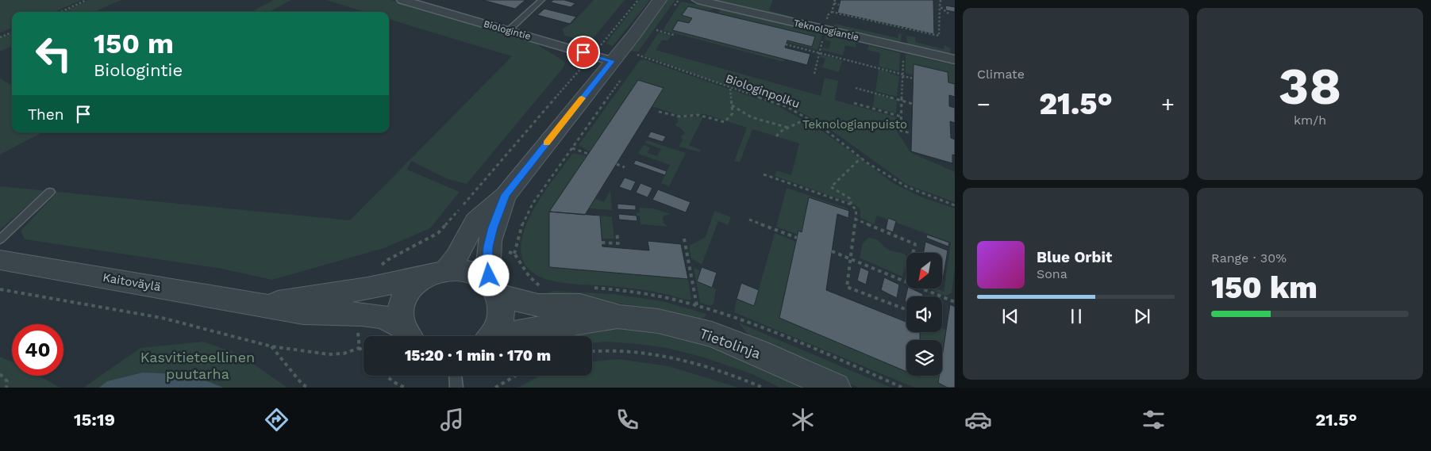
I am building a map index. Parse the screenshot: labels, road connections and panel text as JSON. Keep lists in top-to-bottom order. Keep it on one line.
{"streets":{"street":["Biologintie","Teknologiantie","Kaitoväylä","Tietolinja"],"path":["Biologinpolku"]},"crossings":[["Kaitoväylä","Tietolinja"]],"parks":["Teknologianpuisto","Kasvitieteellinen puutarha"],"north":"bottom left","page":{"tile":["Climate",["38","km/h"],["Range · 30%","150 km"]],"turn":["150 m","Biologintie"],"heat":["−","21.5°","+"],"then":"Then","song":["Blue Orbit","Sona"],"limit":"40","trip":"15:20 · 1 min · 170 m","tabs":["15:19","21.5°"]}}
